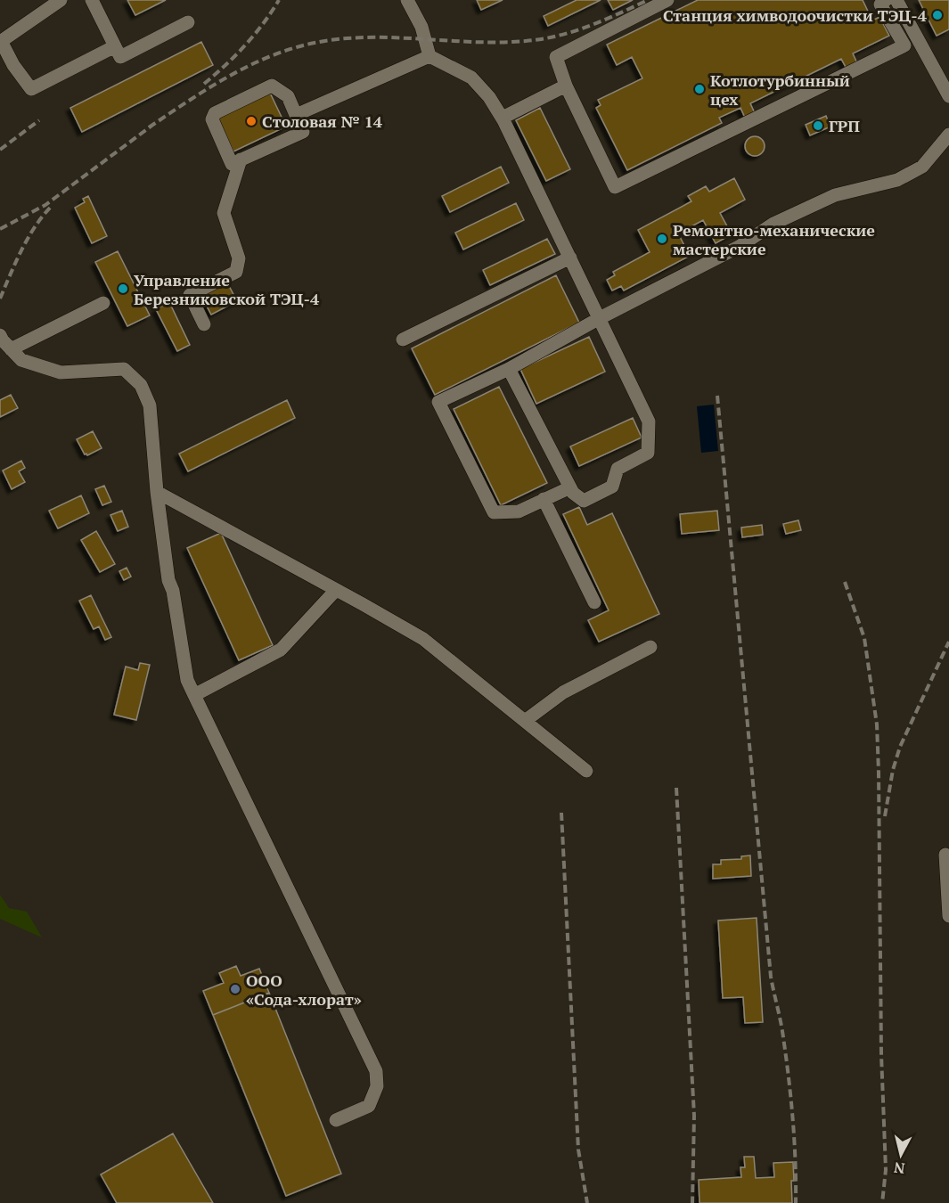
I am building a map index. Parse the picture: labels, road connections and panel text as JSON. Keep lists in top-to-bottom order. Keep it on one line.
{"places":["Станция химводоочистки ТЭЦ-4","Котлотурбинный цех","Cтоловая № 14","ГРП","Ремонтно-механические мастерские","Управление Березниковской ТЭЦ-4","ООО «Сода-хлорат»"],"north":"bottom"}
